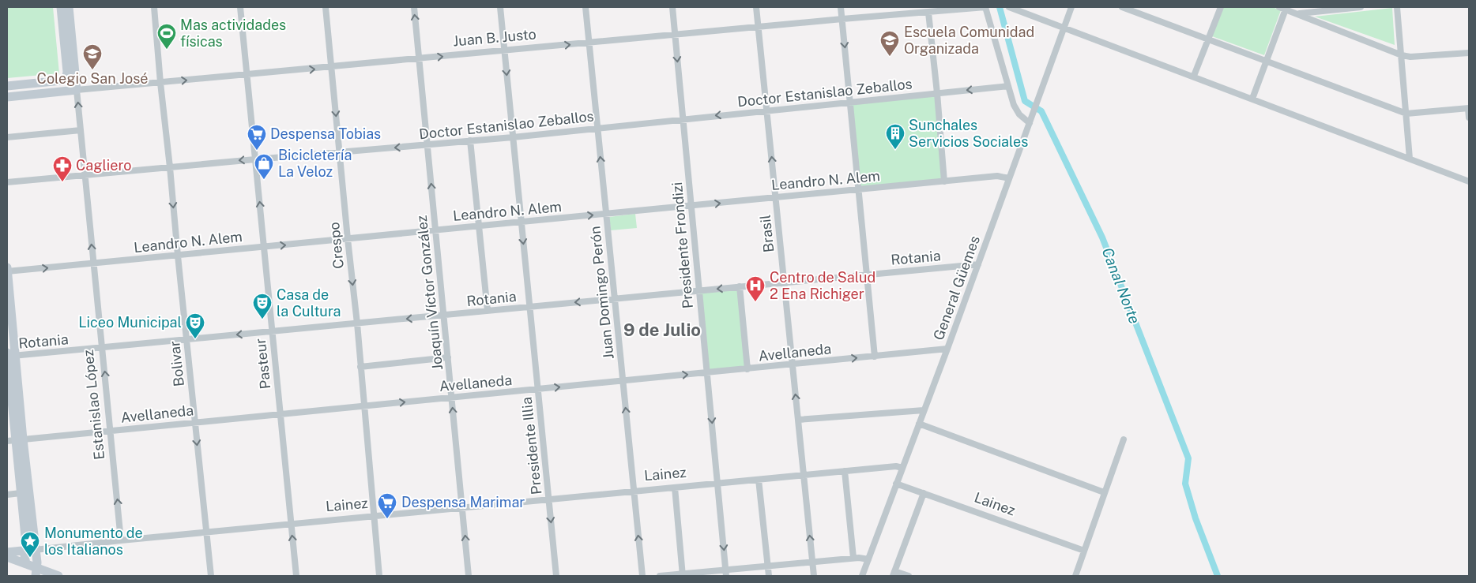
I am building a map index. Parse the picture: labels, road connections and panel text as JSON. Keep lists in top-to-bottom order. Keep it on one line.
{"streets":{"street":["Juan B. Justo","Doctor Estanislao Zeballos","Leandro N. Alem","Brasil","Crespo","Presidente Frondizi","Rotania","General Güemes","Joaquín Víctor González","Juan Domingo Perón","Avellaneda","Bolivar","Pasteur","Estanislao López","Presidente Illia","Lainez"]},"crossings":[["Juan B. Justo","Brasil"],["Juan B. Justo","Crespo"],["Juan B. Justo","Presidente Frondizi"],["Juan B. Justo","Joaquín Víctor González"],["Juan B. Justo","Juan Domingo Perón"],["Juan B. Justo","Bolivar"],["Juan B. Justo","Pasteur"],["Juan B. Justo","Estanislao López"],["Juan B. Justo","Presidente Illia"],["Doctor Estanislao Zeballos","Brasil"],["Doctor Estanislao Zeballos","Crespo"],["Doctor Estanislao Zeballos","Presidente Frondizi"],["Doctor Estanislao Zeballos","Joaquín Víctor González"],["Doctor Estanislao Zeballos","Juan Domingo Perón"],["Doctor Estanislao Zeballos","Bolivar"],["Doctor Estanislao Zeballos","Pasteur"],["Doctor Estanislao Zeballos","Estanislao López"],["Doctor Estanislao Zeballos","Presidente Illia"],["Leandro N. Alem","Brasil"],["Leandro N. Alem","Crespo"],["Leandro N. Alem","Presidente Frondizi"],["Leandro N. Alem","General Güemes"],["Leandro N. Alem","Joaquín Víctor González"],["Leandro N. Alem","Juan Domingo Perón"],["Leandro N. Alem","Bolivar"],["Leandro N. Alem","Pasteur"],["Leandro N. Alem","Estanislao López"],["Leandro N. Alem","Presidente Illia"],["Brasil","Rotania"],["Brasil","Avellaneda"],["Brasil","Lainez"],["Crespo","Rotania"],["Crespo","Avellaneda"],["Crespo","Lainez"],["Presidente Frondizi","Rotania"],["Presidente Frondizi","Avellaneda"],["Presidente Frondizi","Lainez"],["Rotania","General Güemes"],["Rotania","Joaquín Víctor González"],["Rotania","Juan Domingo Perón"],["Rotania","Bolivar"],["Rotania","Pasteur"],["Rotania","Estanislao López"],["Rotania","Presidente Illia"],["General Güemes","Avellaneda"],["General Güemes","Lainez"],["Joaquín Víctor González","Avellaneda"],["Joaquín Víctor González","Lainez"],["Juan Domingo Perón","Avellaneda"],["Juan Domingo Perón","Lainez"],["Avellaneda","Bolivar"],["Avellaneda","Pasteur"],["Avellaneda","Estanislao López"],["Avellaneda","Presidente Illia"],["Bolivar","Lainez"],["Pasteur","Lainez"],["Estanislao López","Lainez"],["Presidente Illia","Lainez"]],"one_way":["Joaquín Víctor González","Juan Domingo Perón","Avellaneda","Estanislao López"],"districts":["9 de Julio"],"water":["Canal Norte"],"places":{"sports":["Mas actividades físicas"],"school or university":["Escuela Comunidad Organizada","Colegio San José"],"building":["Sunchales Servicios Sociales"],"supermarket":["Despensa Tobias","Despensa Marimar"],"shop":["Bicicletería La Veloz"],"pharmacy":["Cagliero"],"hospital":["Centro de Salud 2 Ena Richiger"],"theatre":["Casa de la Cultura","Liceo Municipal"],"place":["Monumento de los Italianos"]}}
